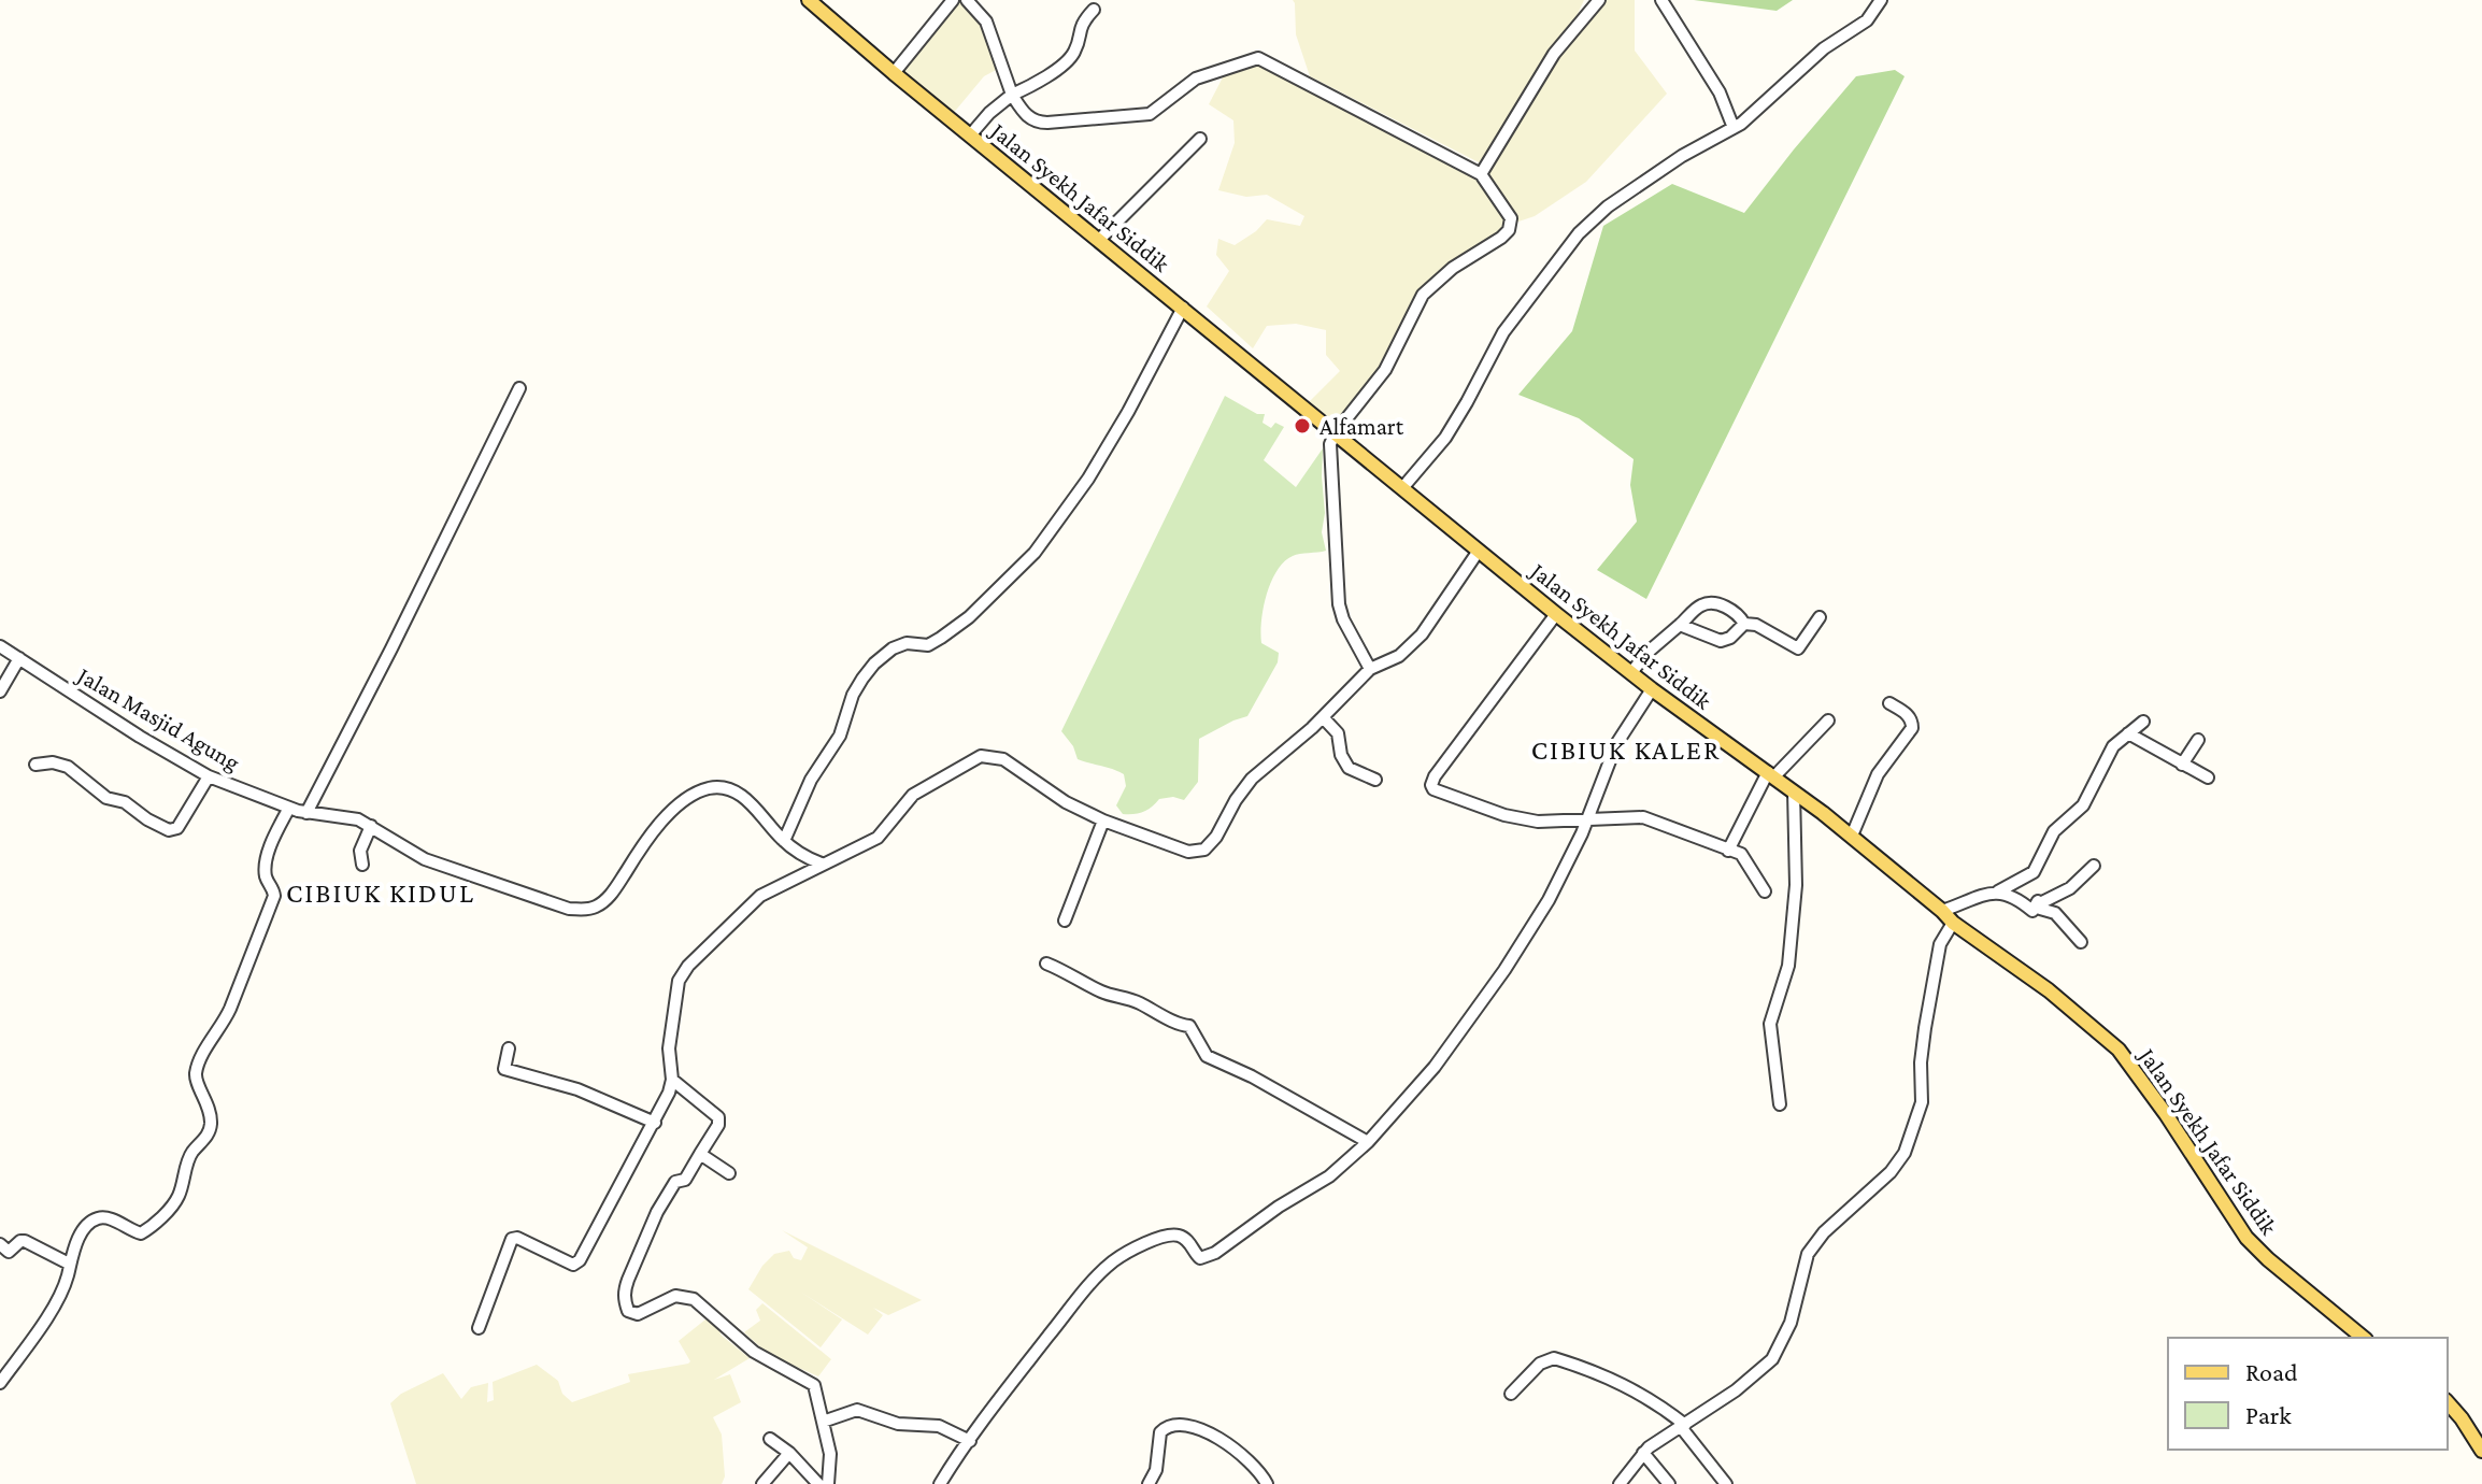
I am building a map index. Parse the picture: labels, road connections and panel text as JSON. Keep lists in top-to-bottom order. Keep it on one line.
{"streets":{"main road":["Jalan Syekh Jafar Siddik"],"street":["Jalan Masjid Agung"]},"districts":["CIBIUK KALER","CIBIUK KIDUL"],"places":["Alfamart"],"legend":["Road","Park"]}
